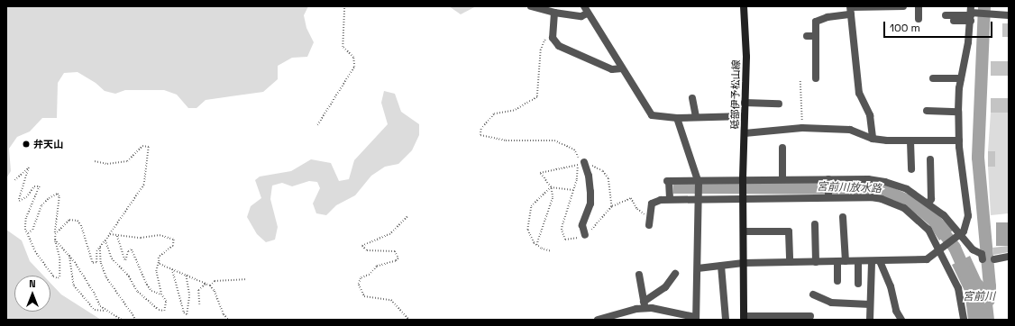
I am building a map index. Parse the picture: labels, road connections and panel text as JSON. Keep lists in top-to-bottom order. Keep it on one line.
{"streets":{"main road":["砥部伊予松山線"]},"water":["宮前川放水路","宮前川"],"places":["弁天山"],"scale_bar":"100 m","north":"top"}
